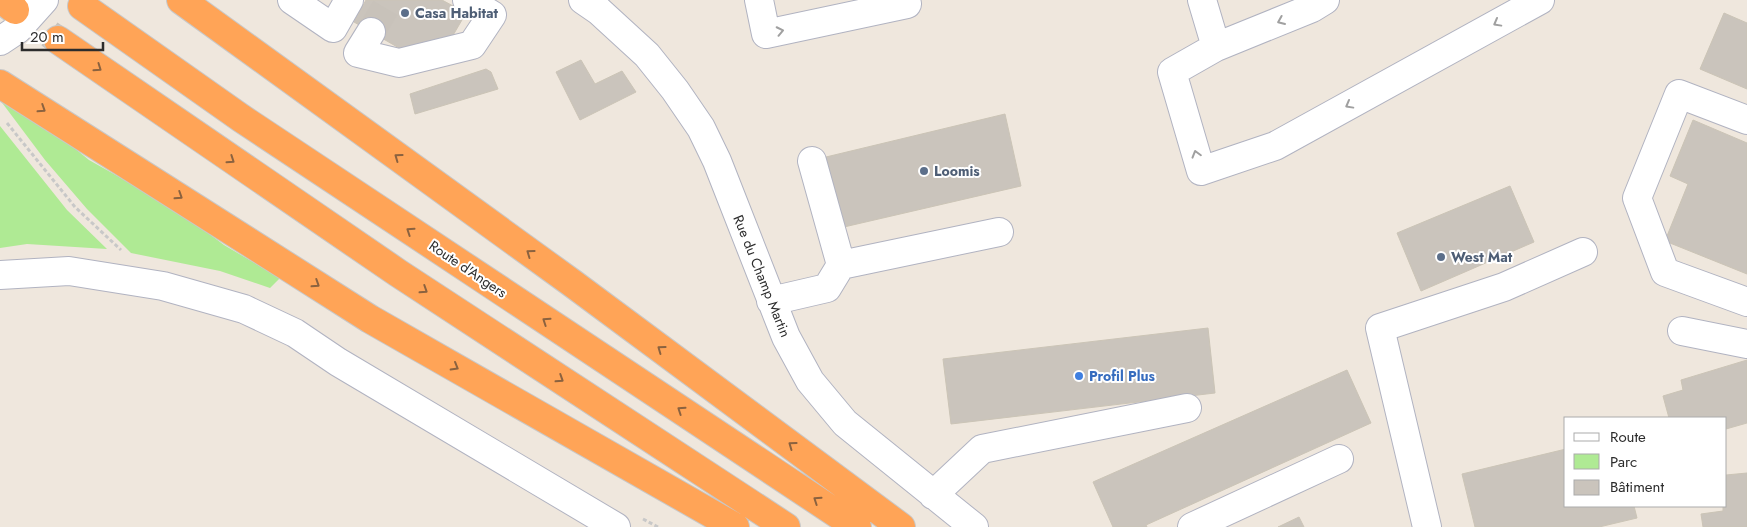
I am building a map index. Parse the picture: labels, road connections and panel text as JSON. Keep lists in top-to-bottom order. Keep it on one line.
{"streets":{"highway":["Route d'Angers"],"street":["Rue du Champ Martin"]},"places":["Casa Habitat","Loomis","West Mat","Profil Plus"],"legend":["Route","Parc","Bâtiment"],"scale_bar":"20 m"}
